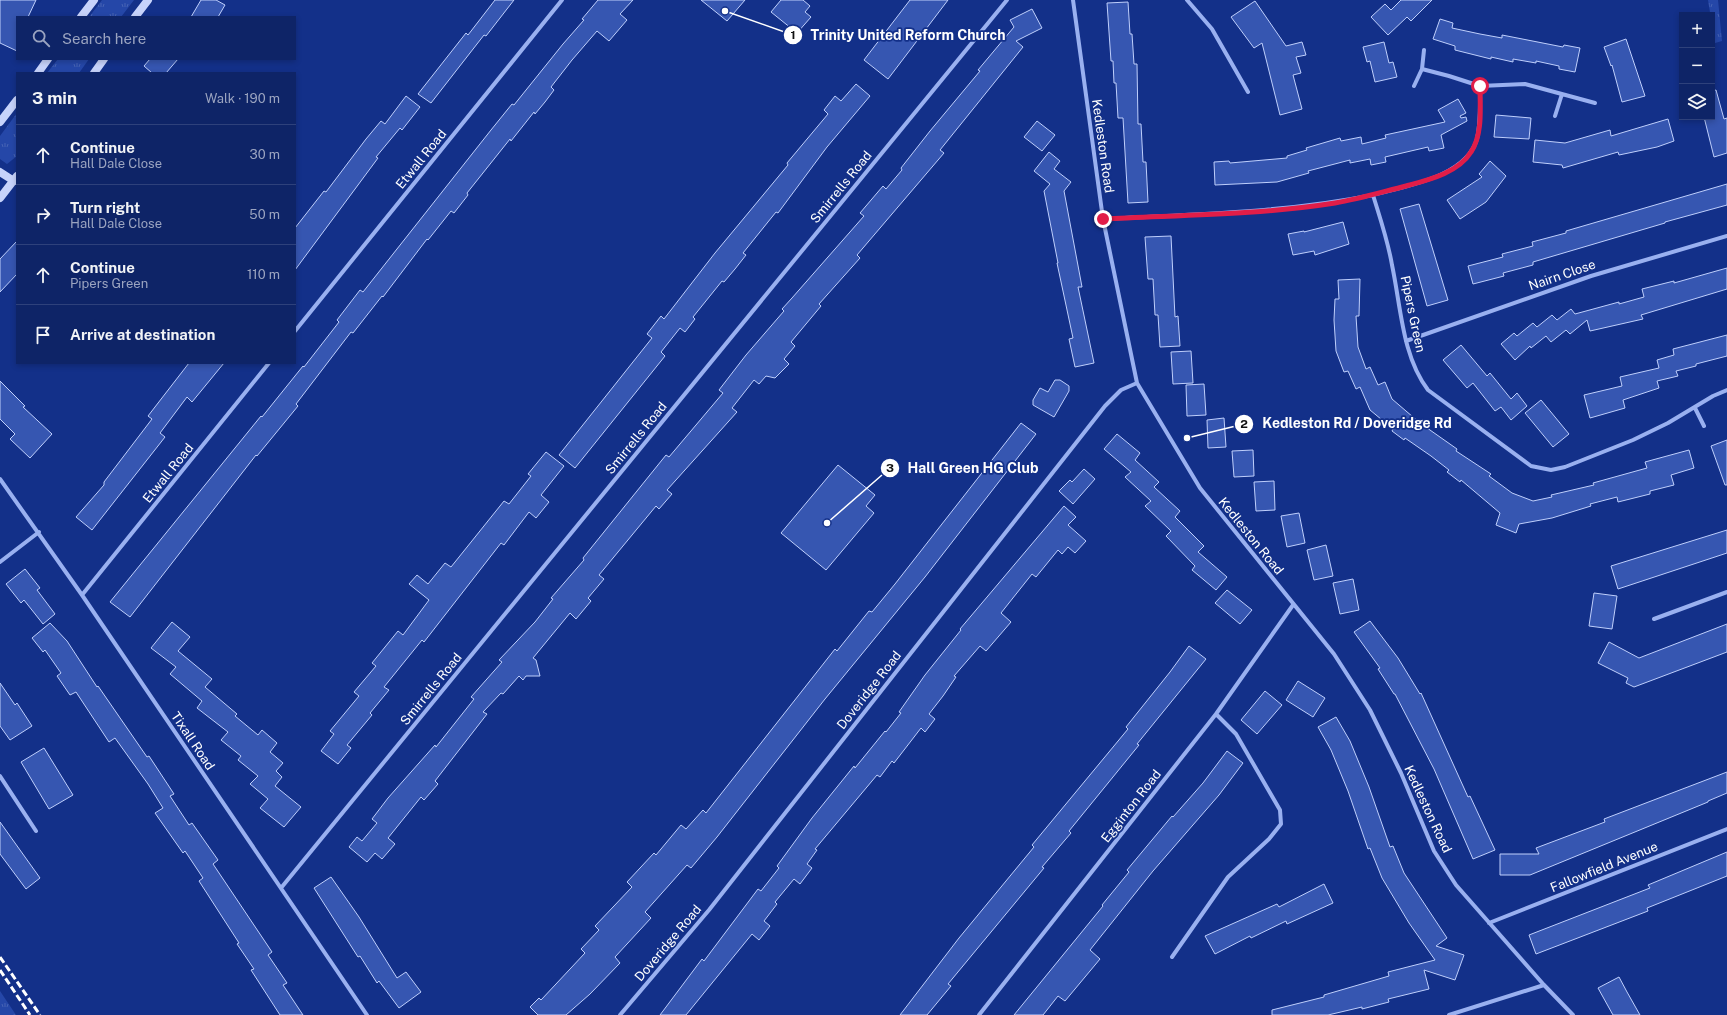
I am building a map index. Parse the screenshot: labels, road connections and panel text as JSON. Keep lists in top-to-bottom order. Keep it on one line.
{"streets":{"street":["Kedleston Road","Etwall Road","Smirrells Road","Nairn Close","Pipers Green","Doveridge Road","Tixall Road","Egginton Road","Fallowfield Avenue"]},"crossings":[["Kedleston Road","Doveridge Road"],["Kedleston Road","Egginton Road"],["Kedleston Road","Fallowfield Avenue"],["Etwall Road","Tixall Road"],["Smirrells Road","Tixall Road"],["Nairn Close","Pipers Green"]],"places":["Trinity United Reform Church","Kedleston Rd / Doveridge Rd","Hall Green HG Club"],"page":{"map_buttons":["+","−"],"search":"Search here","heading":["3 min","Walk · 190 m"],"list":[["Continue","Hall Dale Close","30 m"],["Turn right","Hall Dale Close","50 m"],["Continue","Pipers Green","110 m"],"Arrive at destination"]}}
